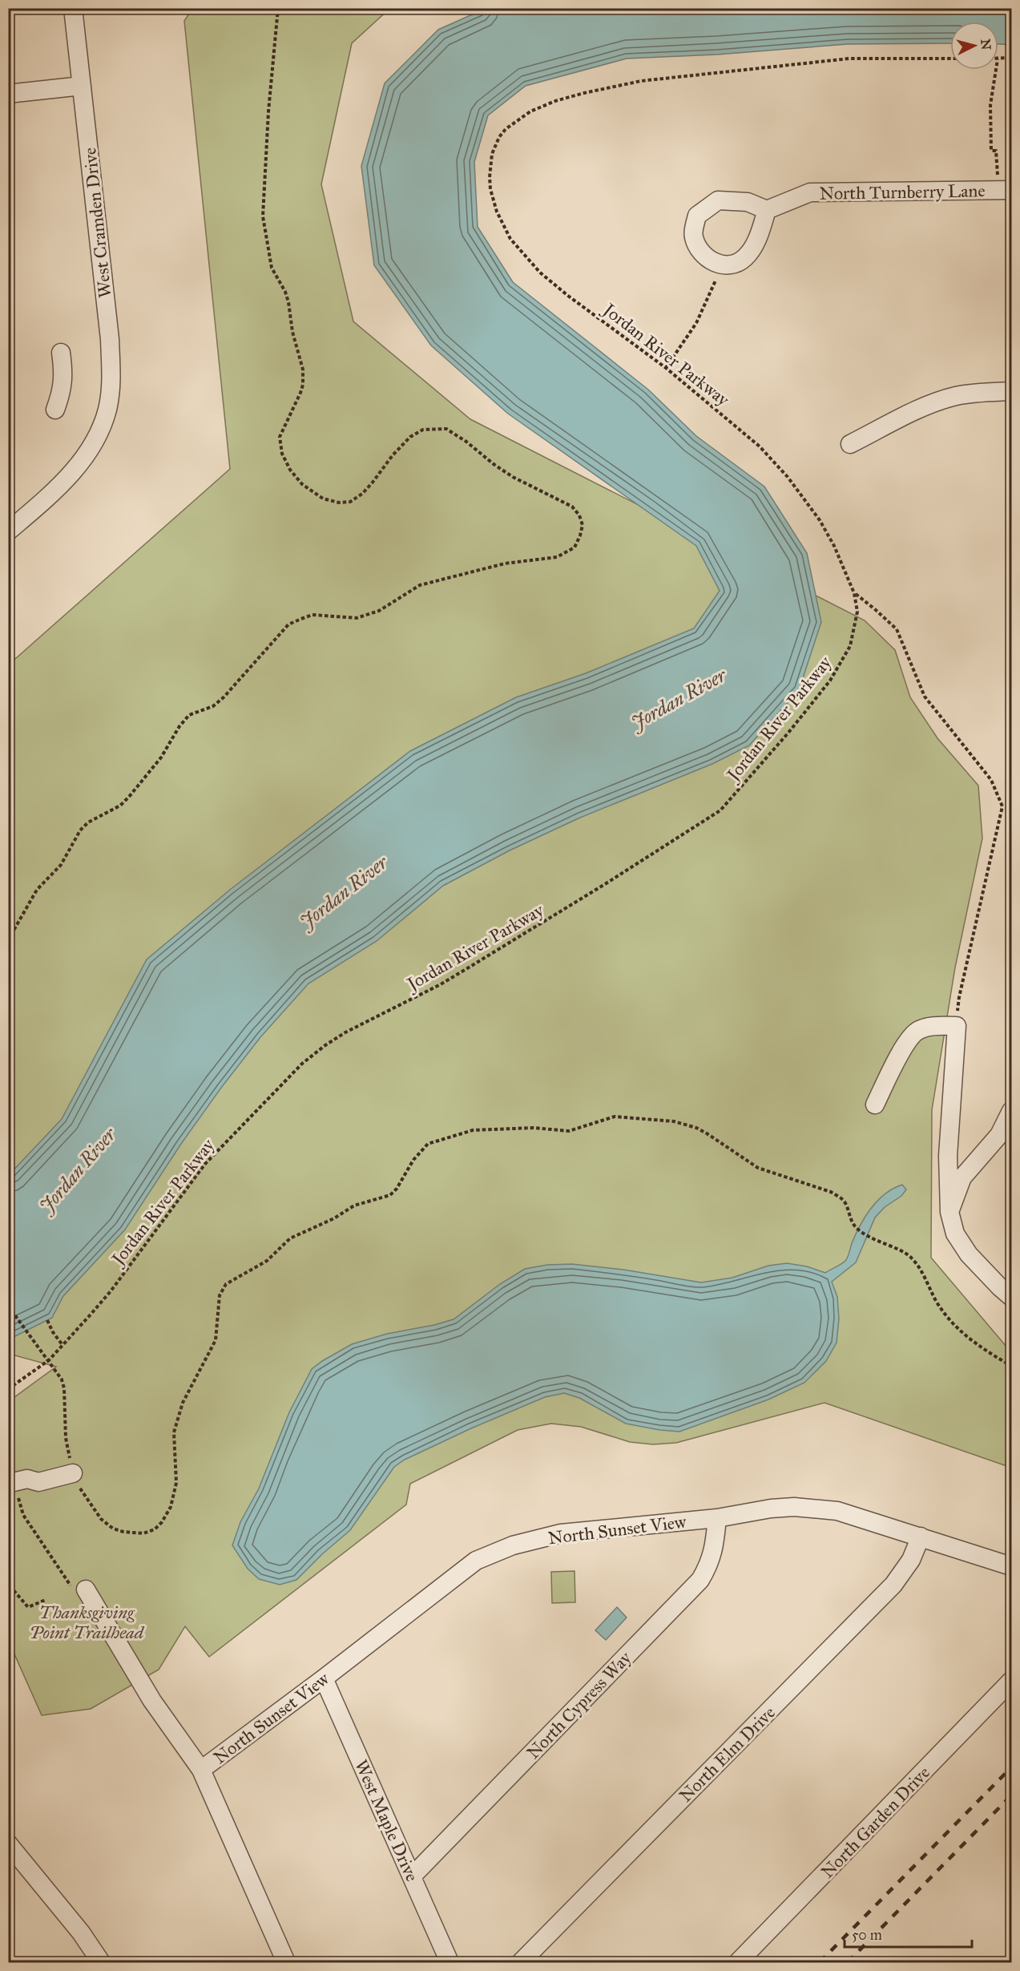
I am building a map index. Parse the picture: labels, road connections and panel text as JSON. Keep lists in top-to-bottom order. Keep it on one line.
{"streets":{"street":["North Turnberry Lane","West Cramden Drive","North Sunset View","North Cypress Way","North Elm Drive","West Maple Drive","North Garden Drive"],"path":["Jordan River Parkway"]},"crossings":[["North Sunset View","North Cypress Way"],["North Sunset View","North Elm Drive"],["North Sunset View","West Maple Drive"],["North Cypress Way","West Maple Drive"]],"water":["Jordan River"],"parks":["Thanksgiving Point Trailhead"],"scale_bar":"50 m","north":"right"}
